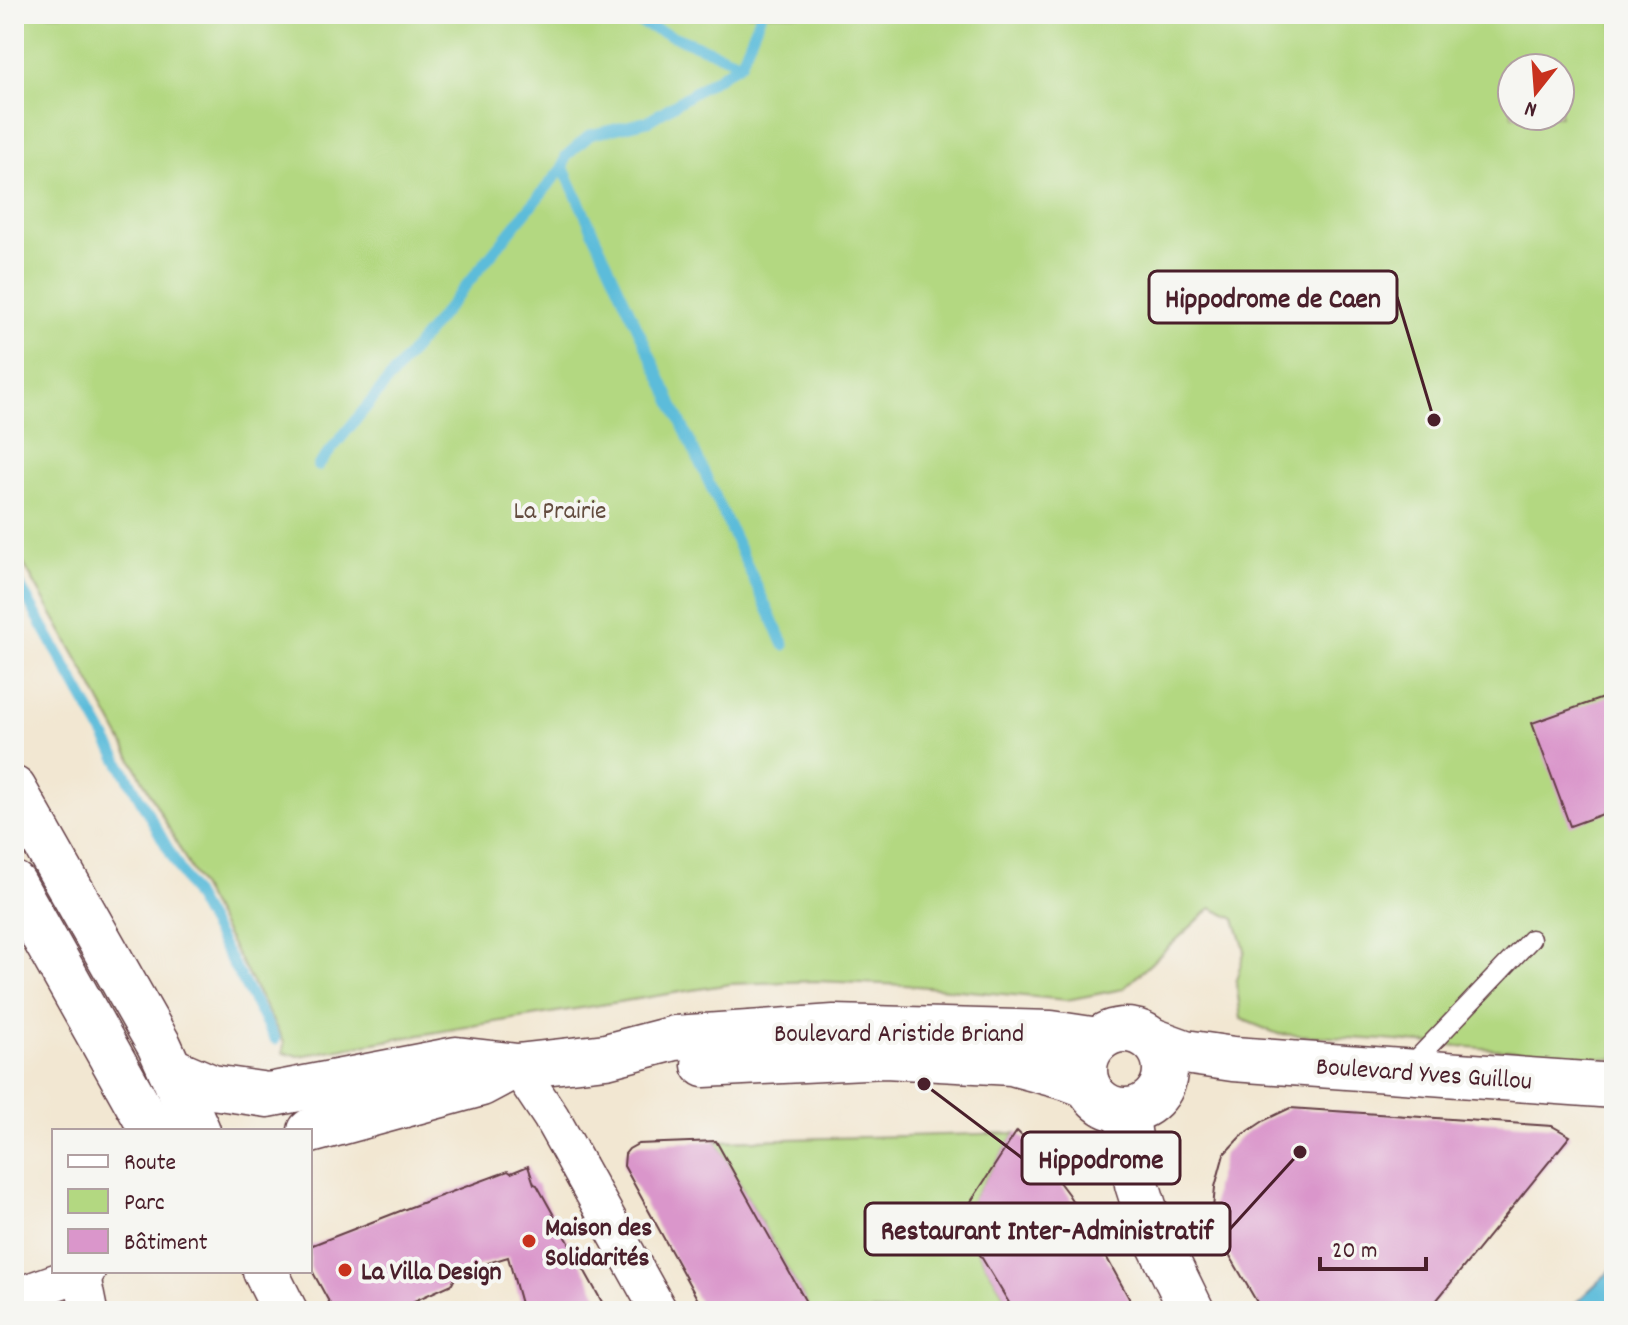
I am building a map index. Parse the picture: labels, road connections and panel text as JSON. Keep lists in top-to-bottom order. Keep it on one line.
{"streets":{"main road":["Boulevard Aristide Briand","Boulevard Yves Guillou"]},"crossings":[["Boulevard Aristide Briand","Boulevard Yves Guillou"]],"parks":["La Prairie"],"places":["Hippodrome de Caen","Hippodrome","Restaurant Inter-Administratif","Maison des Solidarités","La Villa Design"],"legend":["Route","Parc","Bâtiment"],"scale_bar":"20 m","north":"bottom"}
